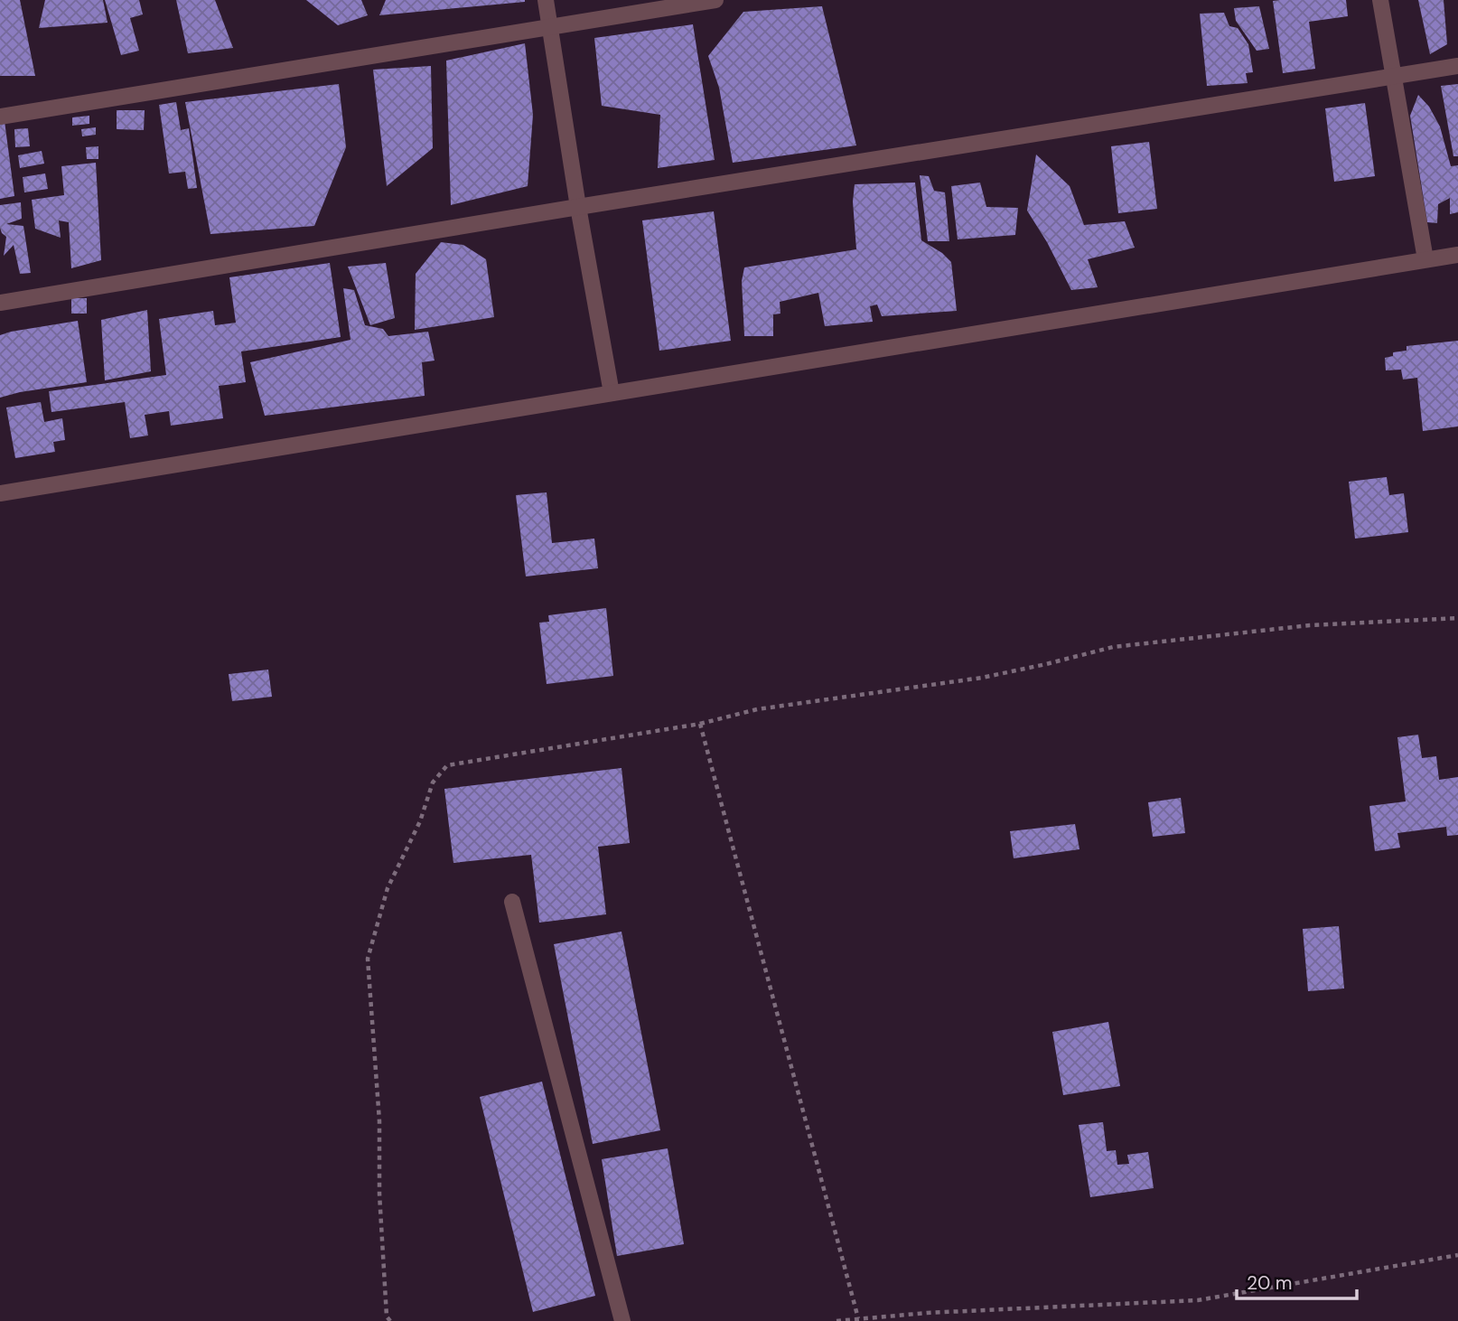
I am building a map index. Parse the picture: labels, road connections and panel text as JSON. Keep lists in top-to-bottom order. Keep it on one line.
{"scale_bar":"20 m"}
